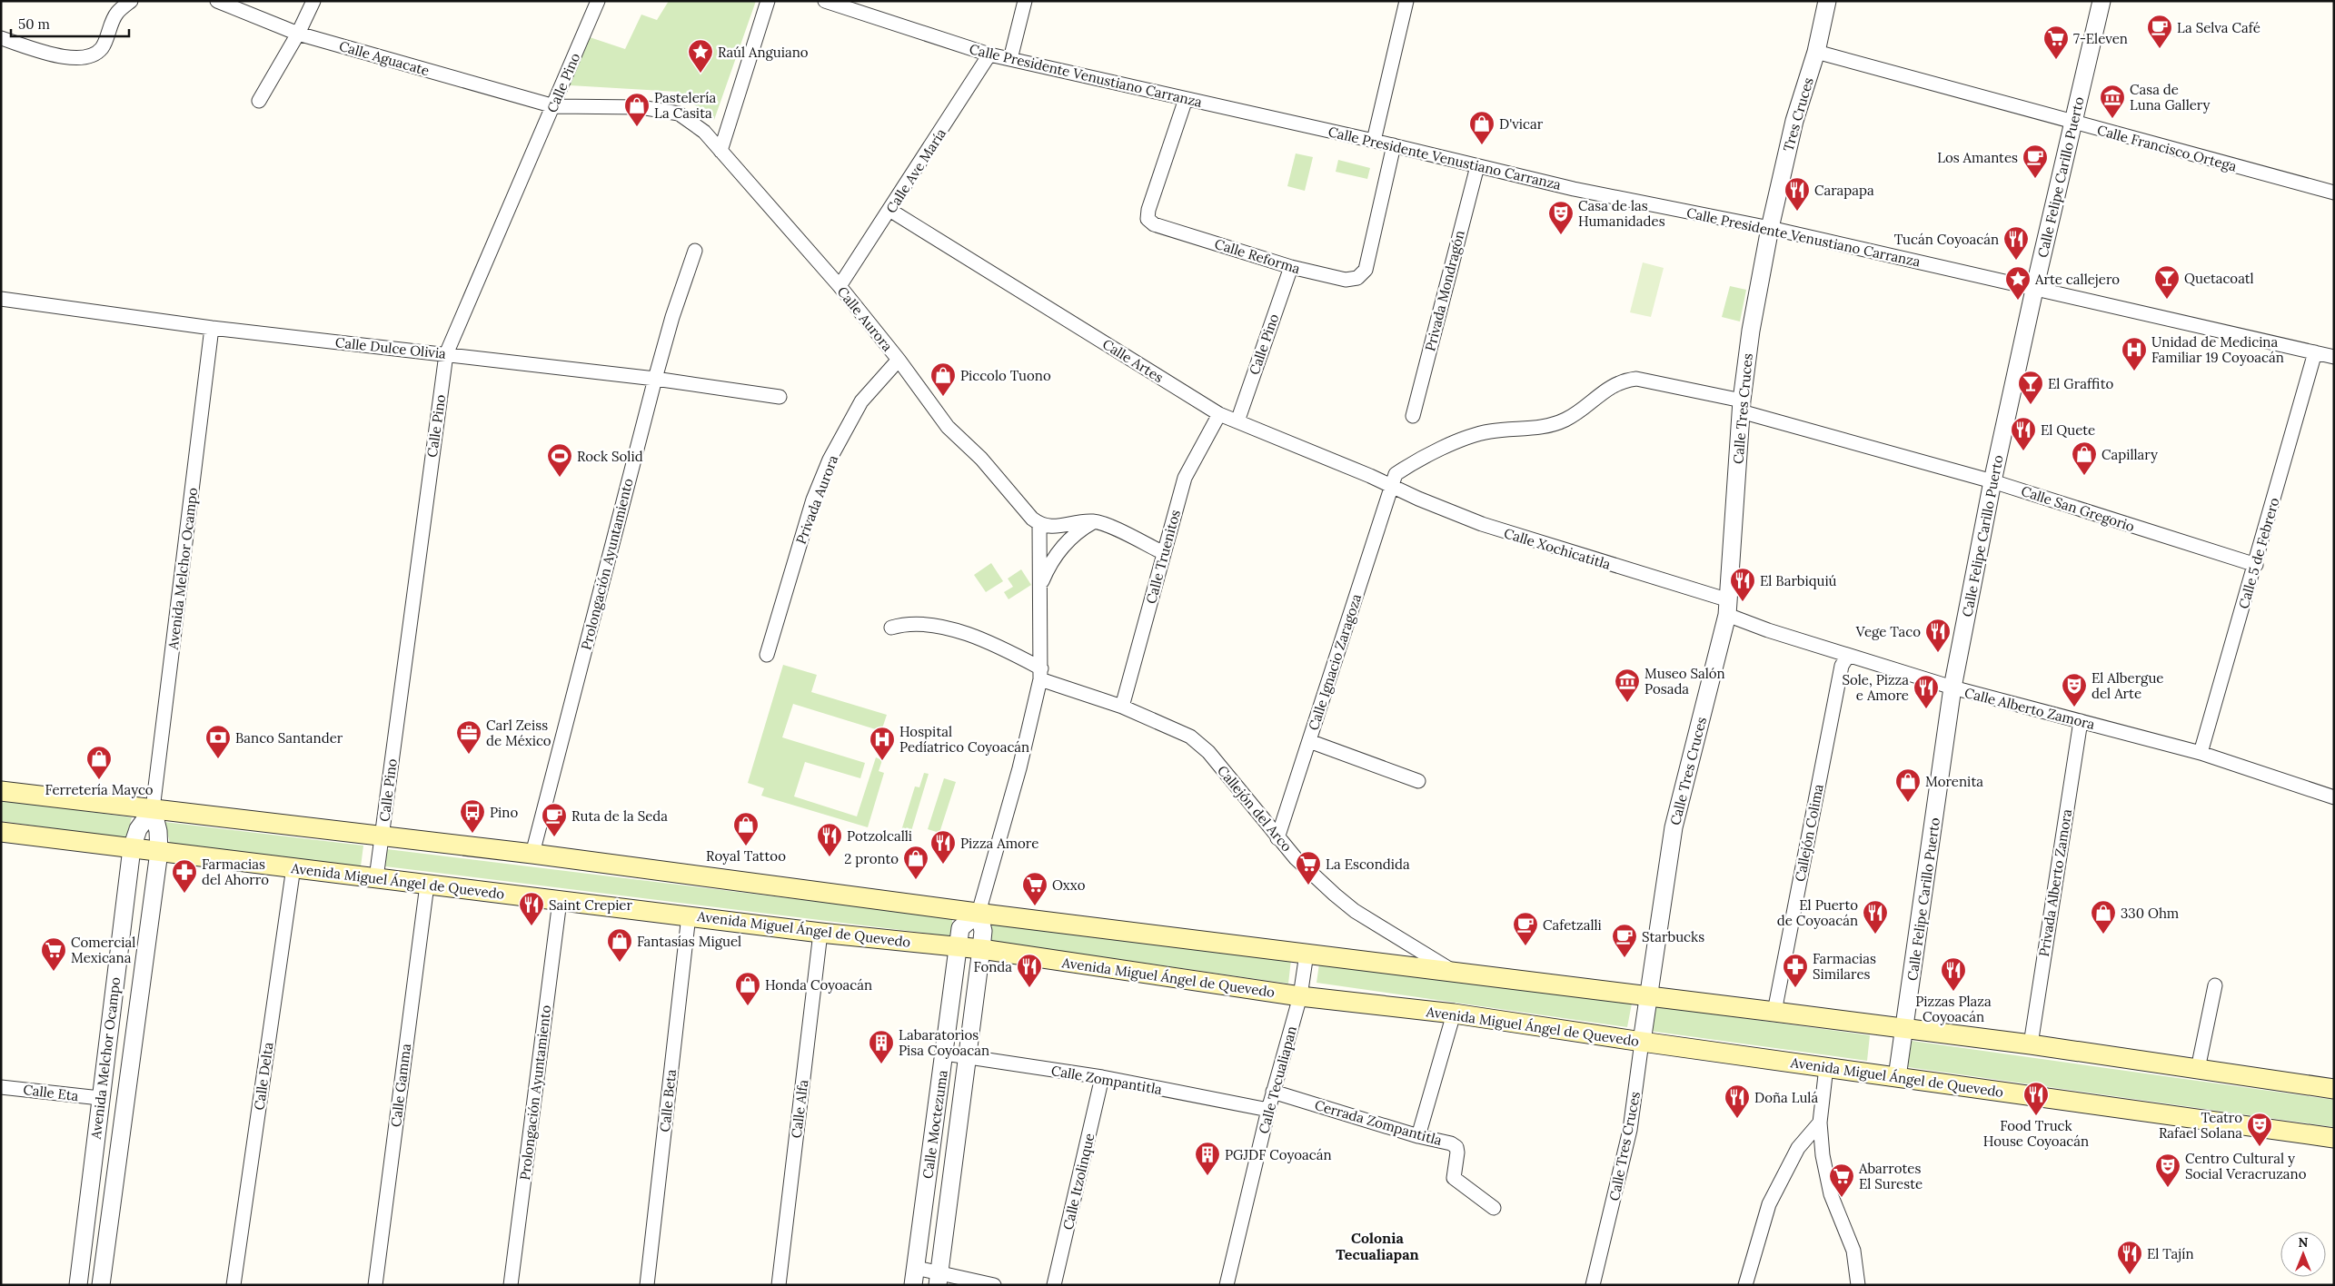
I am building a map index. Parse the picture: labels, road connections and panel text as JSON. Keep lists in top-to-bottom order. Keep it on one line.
{"streets":{"main road":["Avenida Miguel Ángel de Quevedo"],"street":["Calle Aguacate","Calle Presidente Venustiano Carranza","Calle Pino","Tres Cruces","Calle Francisco Ortega","Calle Ave María","Calle Felipe Carillo Puerto","Calle Reforma","Privada Mondragón","Calle Aurora","Calle Dulce Olivia","Calle Artes","Calle Tres Cruces","Privada Aurora","Calle San Gregorio","Calle Xochicatitla","Calle 5 de Febrero","Calle Truenitos","Prolongación Ayuntamiento","Avenida Melchor Ocampo","Calle Ignacio Zaragoza","Calle Alberto Zamora","Callejón del Arco","Callejón Colima","Privada Alberto Zamora","Calle Delta","Calle Zompantitla","Calle Tecualiapan","Calle Gamma","Calle Eta","Calle Beta","Calle Alfa","Cerrada Zompantitla","Calle Moctezuma","Calle Itzolinque"]},"crossings":[["Calle Aguacate","Calle Pino"],["Calle Aguacate","Calle Aurora"],["Calle Presidente Venustiano Carranza","Tres Cruces"],["Calle Presidente Venustiano Carranza","Calle Ave María"],["Calle Presidente Venustiano Carranza","Calle Felipe Carillo Puerto"],["Calle Presidente Venustiano Carranza","Calle Reforma"],["Calle Presidente Venustiano Carranza","Privada Mondragón"],["Calle Presidente Venustiano Carranza","Calle Tres Cruces"],["Calle Presidente Venustiano Carranza","Calle 5 de Febrero"],["Calle Pino","Calle Reforma"],["Calle Pino","Calle Aurora"],["Calle Pino","Calle Dulce Olivia"],["Calle Pino","Calle Artes"],["Calle Pino","Avenida Miguel Ángel de Quevedo"],["Tres Cruces","Calle Francisco Ortega"],["Tres Cruces","Calle Tres Cruces"],["Calle Francisco Ortega","Calle Felipe Carillo Puerto"],["Calle Ave María","Calle Aurora"],["Calle Ave María","Calle Artes"],["Calle Felipe Carillo Puerto","Calle San Gregorio"],["Calle Felipe Carillo Puerto","Calle Alberto Zamora"],["Calle Felipe Carillo Puerto","Avenida Miguel Ángel de Quevedo"],["Calle Aurora","Privada Aurora"],["Calle Dulce Olivia","Prolongación Ayuntamiento"],["Calle Dulce Olivia","Avenida Melchor Ocampo"],["Calle Artes","Calle Xochicatitla"],["Calle Artes","Calle Truenitos"],["Calle Artes","Calle Ignacio Zaragoza"],["Calle Tres Cruces","Calle San Gregorio"],["Calle Tres Cruces","Calle Xochicatitla"],["Calle Tres Cruces","Calle Ignacio Zaragoza"],["Calle Tres Cruces","Calle Alberto Zamora"],["Calle Tres Cruces","Avenida Miguel Ángel de Quevedo"],["Calle San Gregorio","Calle 5 de Febrero"],["Calle San Gregorio","Calle Ignacio Zaragoza"],["Calle Xochicatitla","Calle Ignacio Zaragoza"],["Calle Xochicatitla","Calle Alberto Zamora"],["Calle 5 de Febrero","Calle Alberto Zamora"],["Calle Truenitos","Callejón del Arco"],["Prolongación Ayuntamiento","Avenida Miguel Ángel de Quevedo"],["Avenida Melchor Ocampo","Avenida Miguel Ángel de Quevedo"],["Avenida Melchor Ocampo","Calle Eta"],["Calle Ignacio Zaragoza","Callejón del Arco"],["Calle Alberto Zamora","Callejón Colima"],["Calle Alberto Zamora","Privada Alberto Zamora"],["Avenida Miguel Ángel de Quevedo","Calle Delta"],["Avenida Miguel Ángel de Quevedo","Calle Tecualiapan"],["Avenida Miguel Ángel de Quevedo","Calle Gamma"],["Avenida Miguel Ángel de Quevedo","Calle Beta"],["Avenida Miguel Ángel de Quevedo","Calle Alfa"],["Avenida Miguel Ángel de Quevedo","Calle Moctezuma"],["Calle Zompantitla","Calle Tecualiapan"],["Calle Zompantitla","Calle Moctezuma"],["Calle Zompantitla","Calle Itzolinque"],["Calle Tecualiapan","Cerrada Zompantitla"]],"districts":["Colonia Tecualiapan"],"places":{"cafe":["La Selva Café","Los Amantes","Ruta de la Seda","Cafetzalli","Starbucks"],"supermarket":["7-Eleven","La Escondida","Oxxo","Comercial Mexicana","Abarrotes El Sureste"],"place":["Raúl Anguiano","Arte callejero"],"museum":["Casa de Luna Gallery","Museo Salón Posada"],"shop":["Pastelería La Casita","D'vicar","Piccolo Tuono","Capillary","Ferretería Mayco","Morenita","Royal Tattoo","2 pronto","330 Ohm","Fantasías Miguel","Honda Coyoacán"],"restaurant":["Carapapa","Tucán Coyoacán","El Quete","El Barbiquiú","Vege Taco","Sole, Pizza e Amore","Potzolcalli","Pizza Amore","Saint Crepier","El Puerto de Coyoacán","Fonda","Pizzas Plaza Coyoacán","Food Truck House Coyoacán","Doña Lulá","El Tajín"],"theatre":["Casa de las Humanidades","El Albergue del Arte","Teatro Rafael Solana","Centro Cultural y Social Veracruzano"],"bar":["Quetacoatl","El Graffito"],"hospital":["Unidad de Medicina Familiar 19 Coyoacán","Hospital Pedíatrico Coyoacán"],"sports":["Rock Solid"],"office":["Carl Zeiss de México"],"bank":["Banco Santander"],"bus stop":["Pino"],"pharmacy":["Farmacias del Ahorro","Farmacias Similares"],"building":["Labaratorios Pisa Coyoacan","PGJDF Coyoacán"]},"scale_bar":"50 m","north":"top"}
